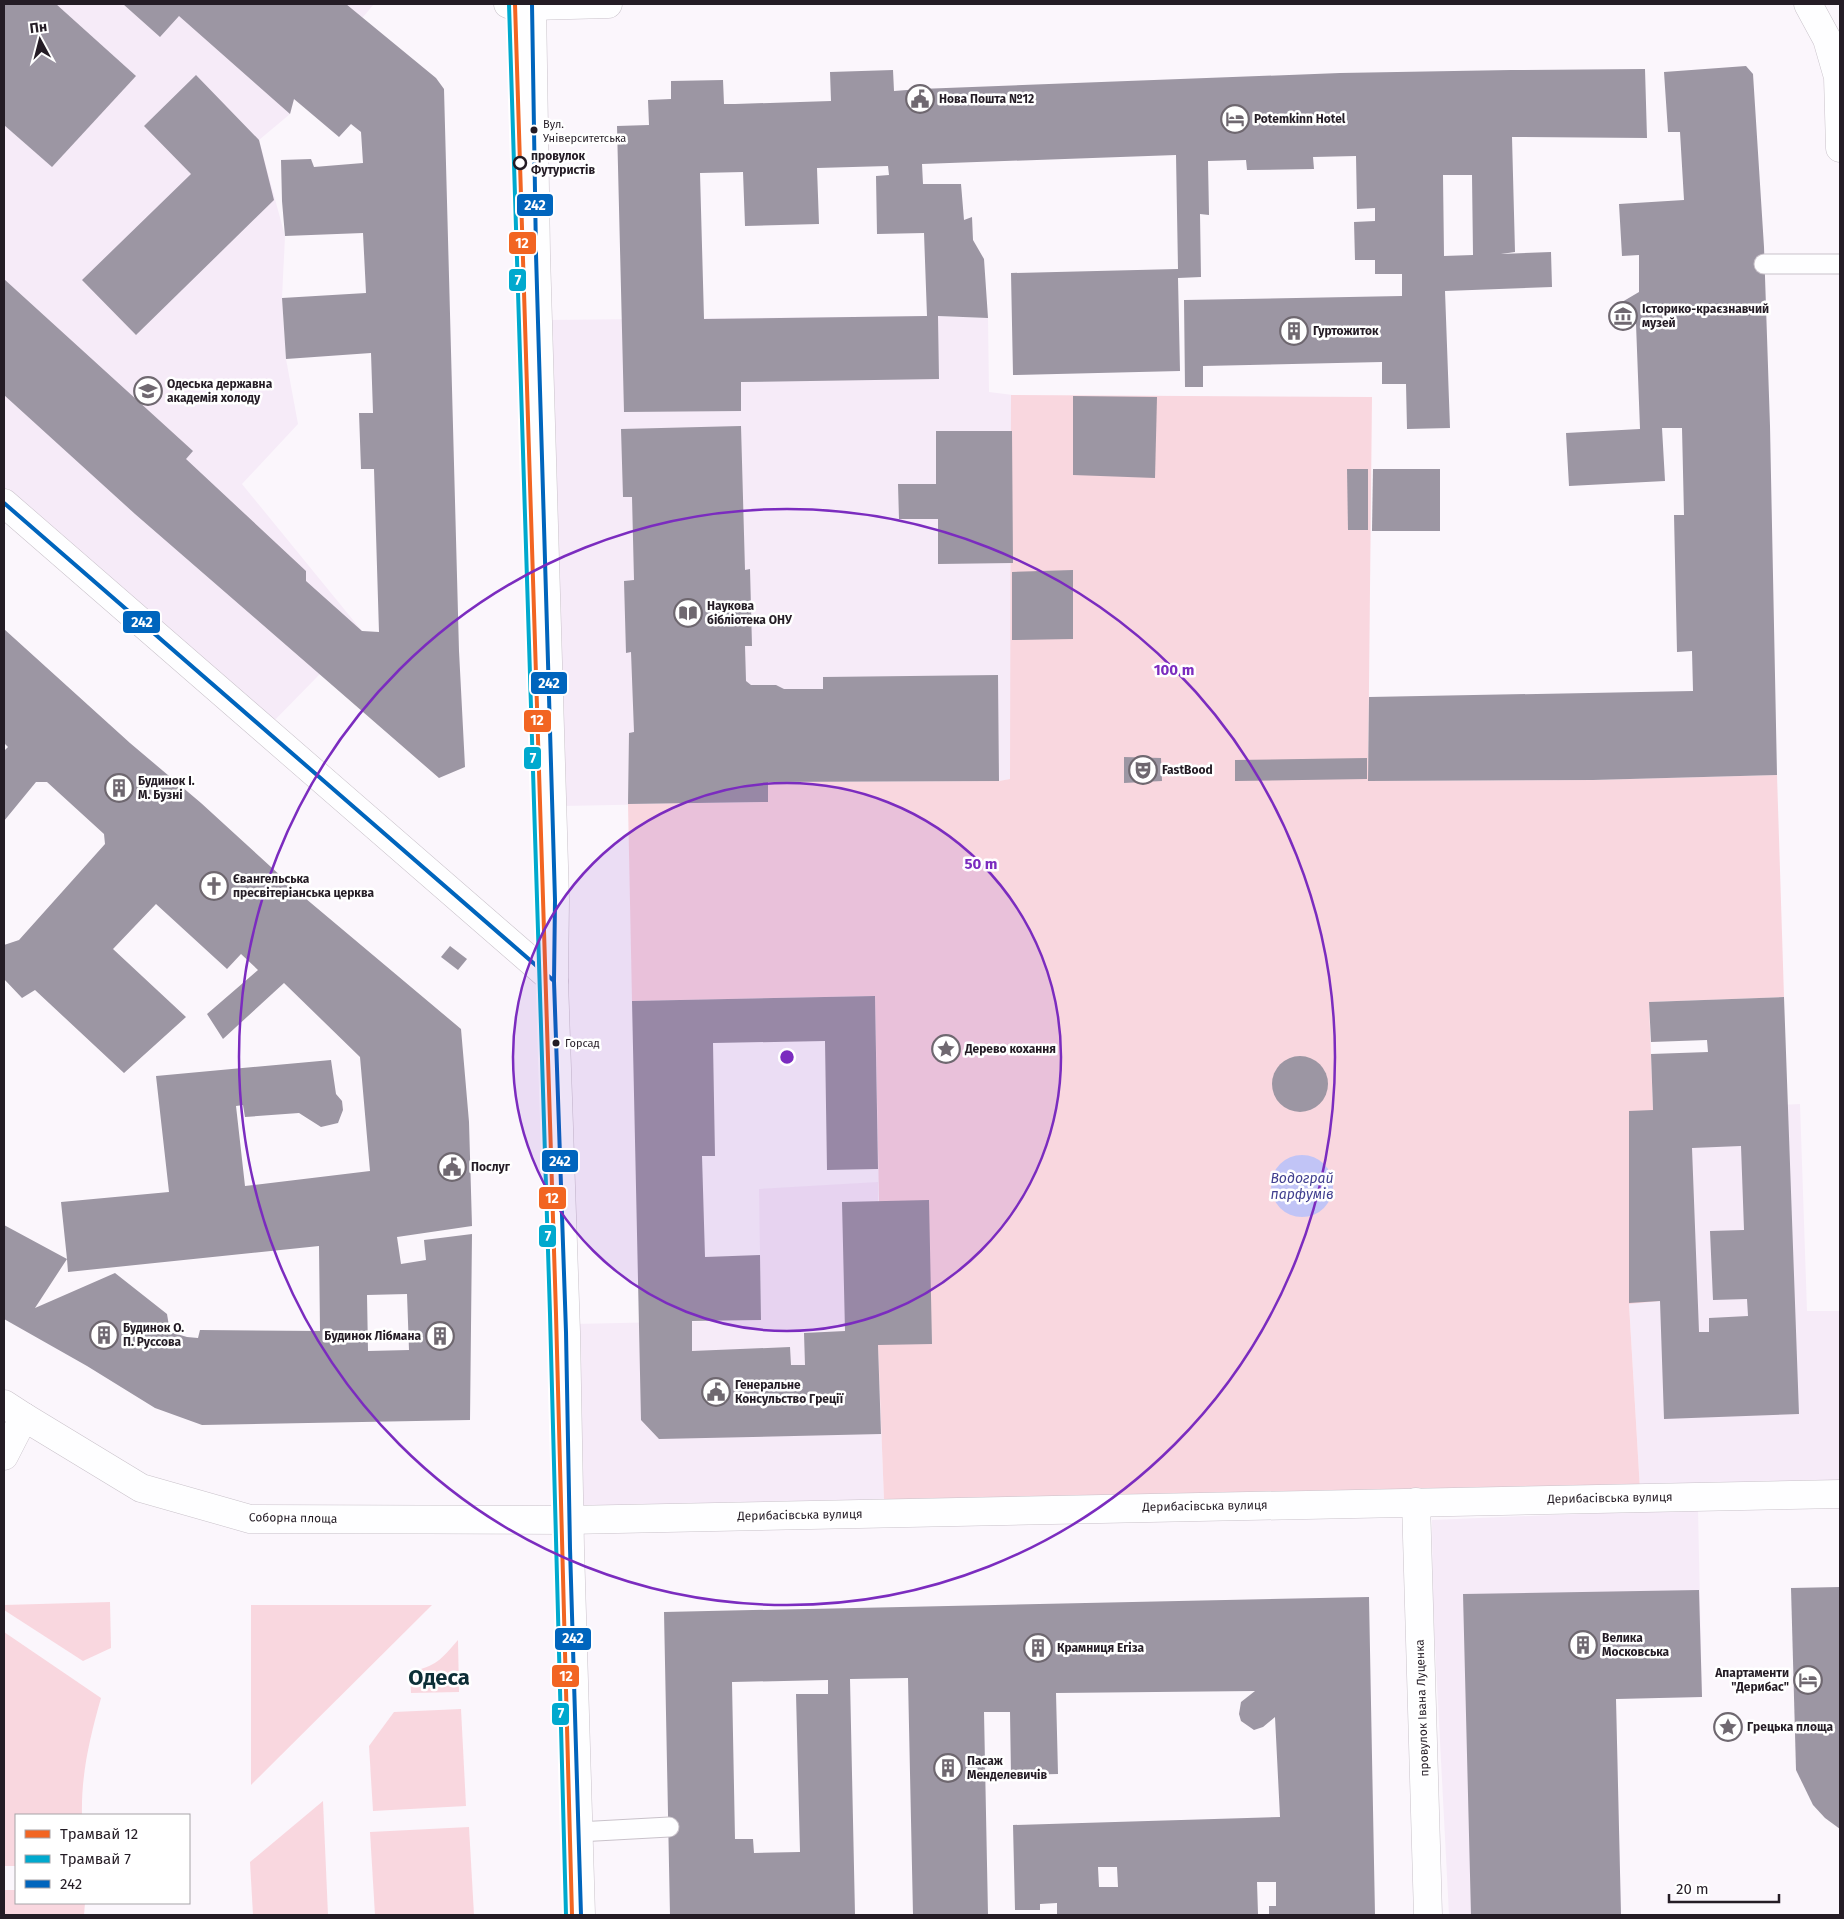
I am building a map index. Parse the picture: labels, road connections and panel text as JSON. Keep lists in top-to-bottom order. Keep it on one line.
{"streets":{"street":["Дерибасівська вулиця","Соборна площа","провулок Івана Луценка"]},"crossings":[["Дерибасівська вулиця","Соборна площа"],["Дерибасівська вулиця","провулок Івана Луценка"]],"districts":["Одеса"],"water":["Водограй парфумів"],"places":{"public building":["Нова Пошта №12","Послуг","Генеральне Консульство Греції"],"hotel":["Potemkinn Hotel","Апартаменти \"Дерибас\""],"other":["Вул. Університетська","провулок Футуристів","Горсад"],"museum":["Історико-краєзнавчий музей"],"building":["Гуртожиток","Будинок І. М. Бузні","Будинок О. П. Руссова","Будинок Лібмана","Велика Московська","Крамниця Егіза","Пасаж Менделевичів"],"school or university":["Одеська державна академія холоду"],"library":["Наукова бібліотека ОНУ"],"theatre":["FastBood"],"church":["Євангельська пресвітеріанська церква"],"place":["Дерево кохання","Грецька площа"]},"lines":["tram line 12","tram line 7","transit line 242"],"legend":["Трамвай 12","Трамвай 7","242"],"scale_bar":"20 m","north":"top","rings":["100 m","50 m"]}
